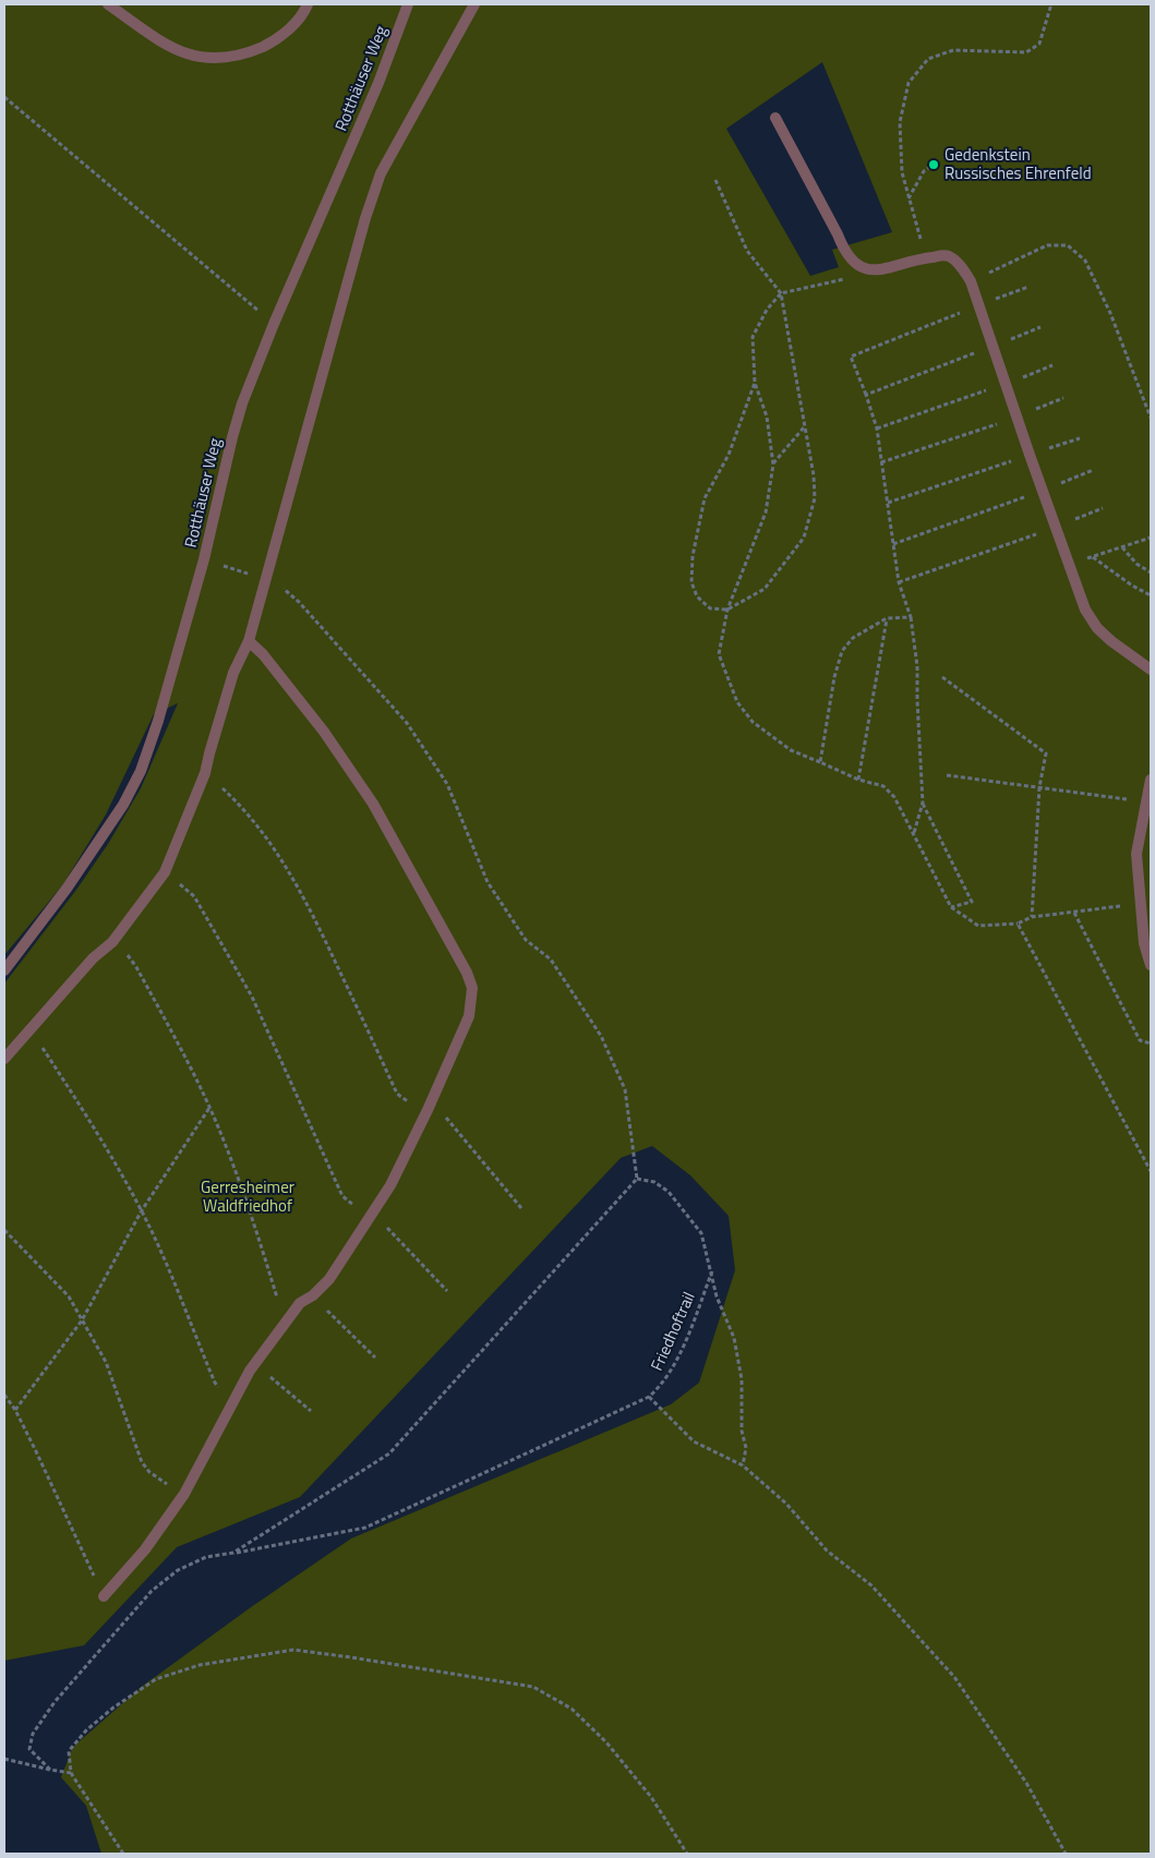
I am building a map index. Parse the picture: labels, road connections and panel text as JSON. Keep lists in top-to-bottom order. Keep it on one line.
{"streets":{"street":["Rotthäuser Weg"],"path":["Friedhoftrail"]},"parks":["Gerresheimer Waldfriedhof"],"places":["Gedenkstein Russisches Ehrenfeld"]}
